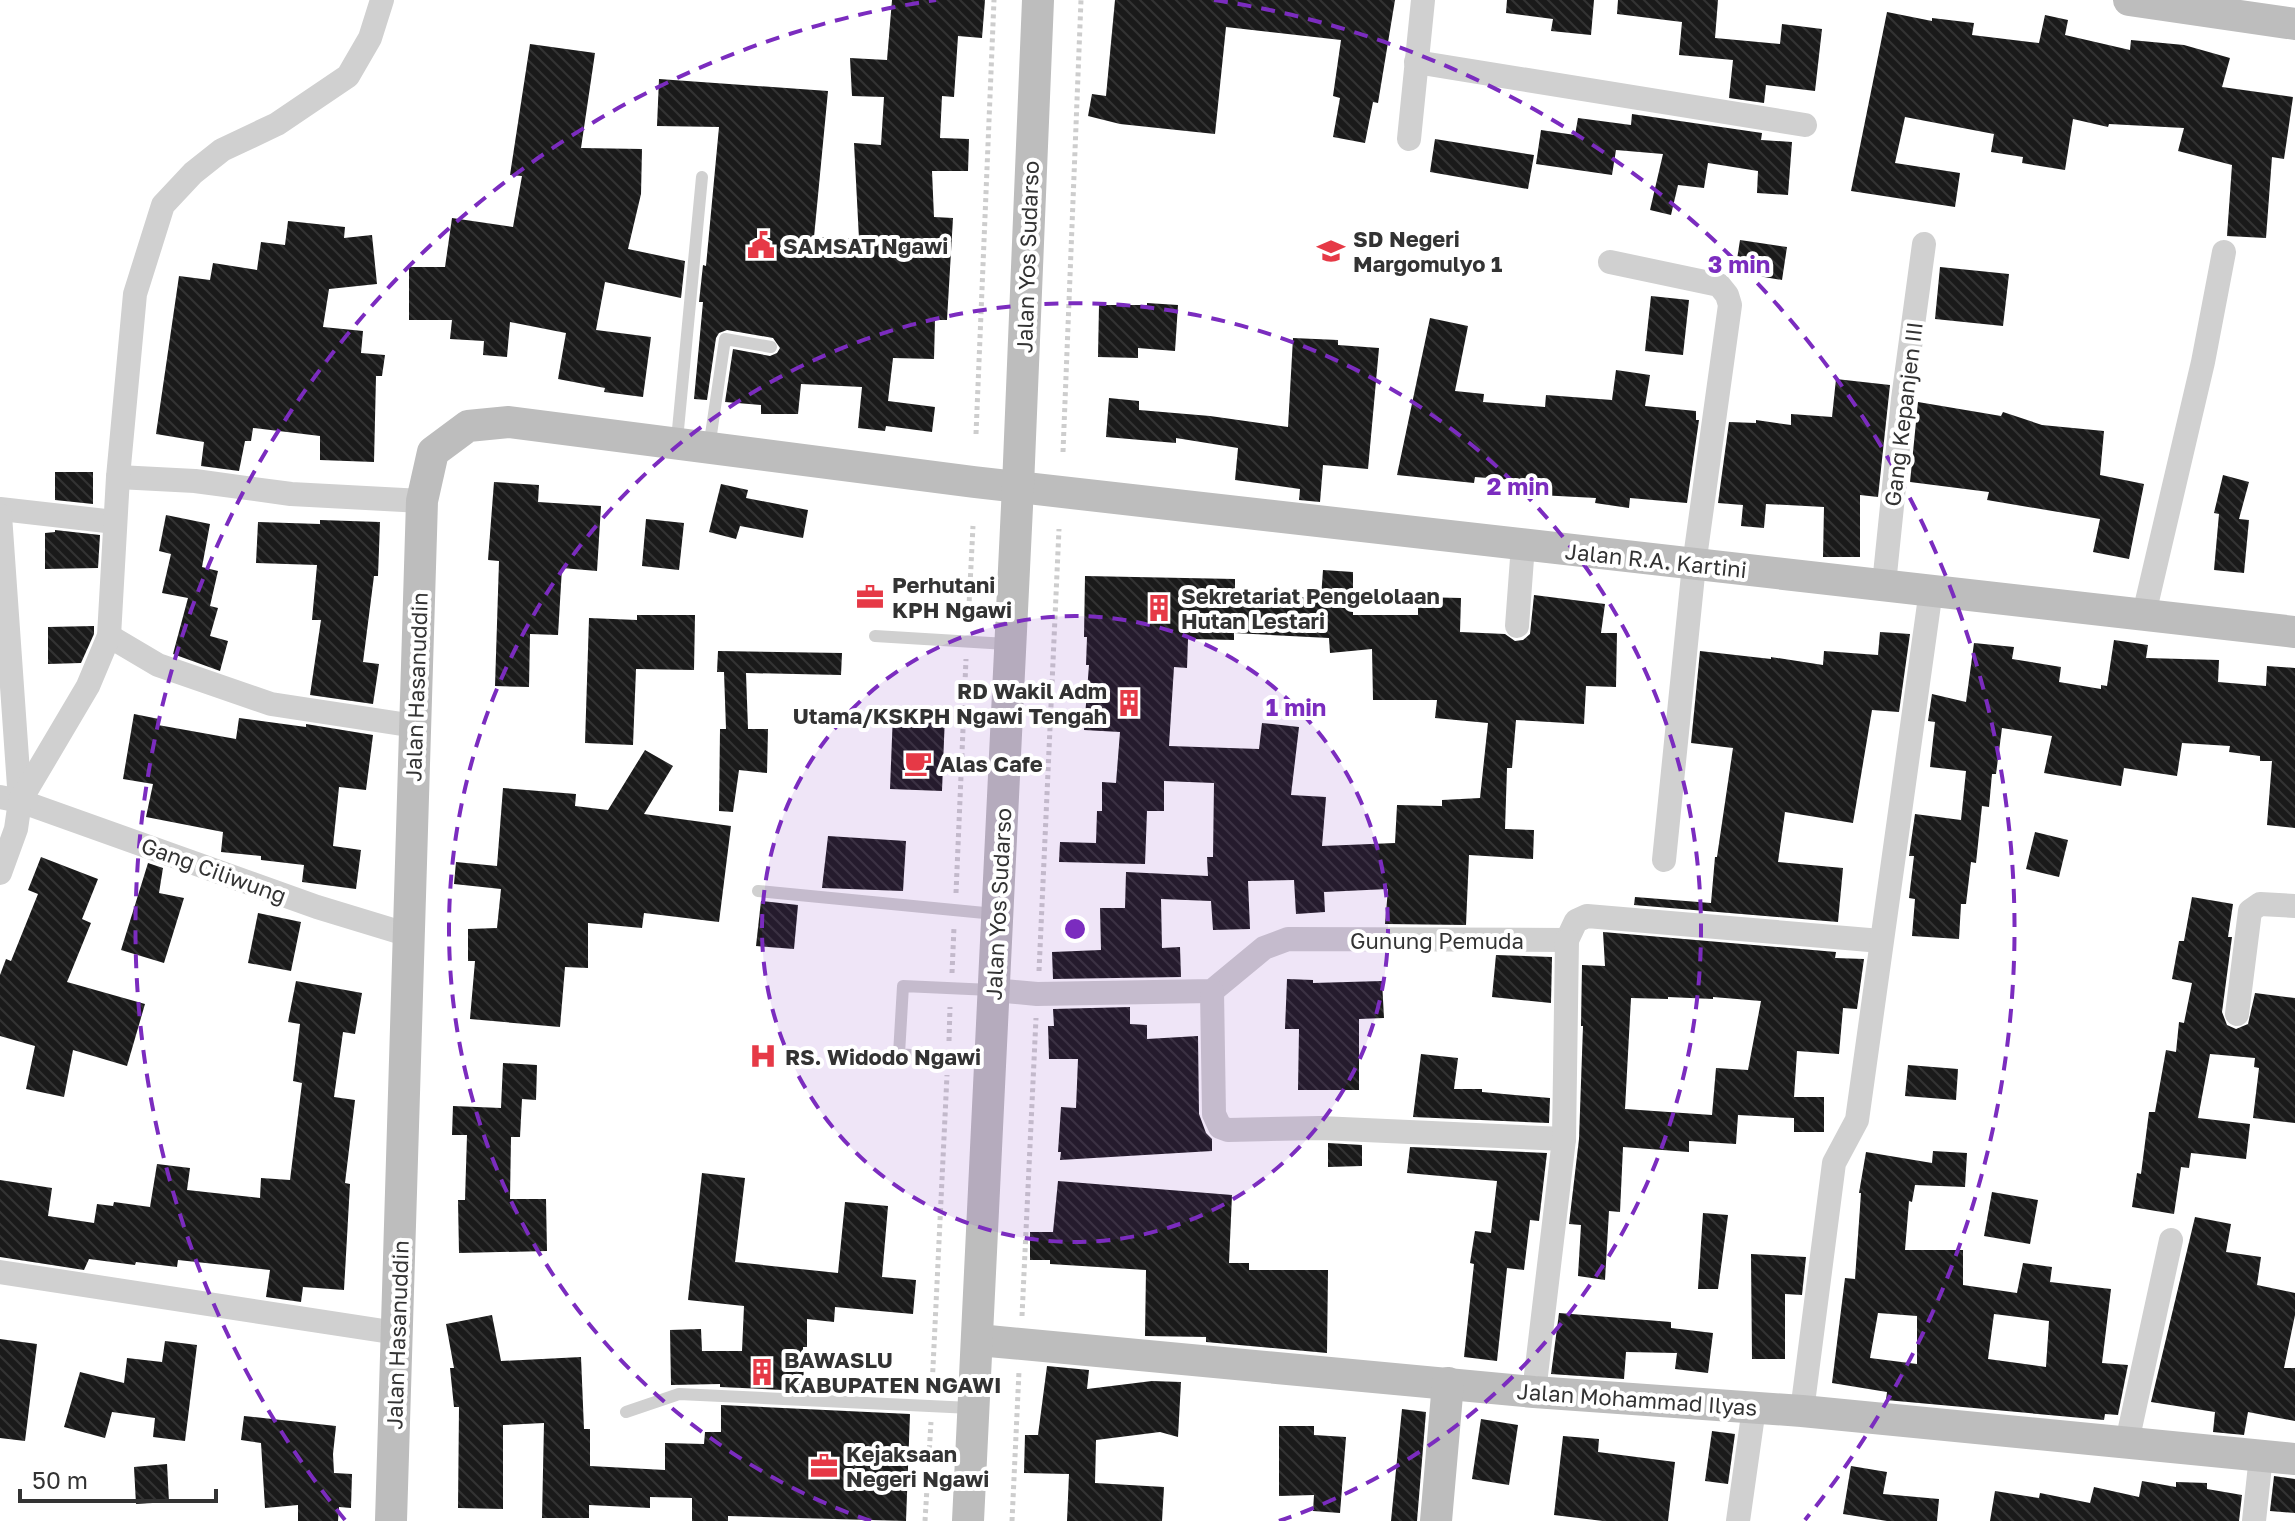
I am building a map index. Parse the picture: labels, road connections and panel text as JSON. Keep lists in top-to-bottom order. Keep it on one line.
{"streets":{"street":["Jalan Yos Sudarso","Gang Kepanjen III","Jalan R.A. Kartini","Jalan Hasanuddin","Gang Ciliwung","Gunung Pemuda","Jalan Mohammad Ilyas"]},"crossings":[["Jalan Yos Sudarso","Jalan R.A. Kartini"],["Jalan Yos Sudarso","Jalan Hasanuddin"],["Jalan Yos Sudarso","Jalan Mohammad Ilyas"],["Gang Kepanjen III","Jalan R.A. Kartini"],["Jalan R.A. Kartini","Jalan Hasanuddin"],["Jalan Hasanuddin","Gang Ciliwung"]],"places":{"public building":["SAMSAT Ngawi"],"school or university":["SD Negeri Margomulyo 1"],"office":["Perhutani KPH Ngawi","Kejaksaan Negeri Ngawi"],"building":["Sekretariat Pengelolaan Hutan Lestari","RD Wakil Adm Utama/KSKPH Ngawi Tengah","BAWASLU KABUPATEN NGAWI"],"cafe":["Alas Cafe"],"hospital":["RS. Widodo Ngawi"]},"scale_bar":"50 m","rings":["3 min","2 min","1 min"]}
